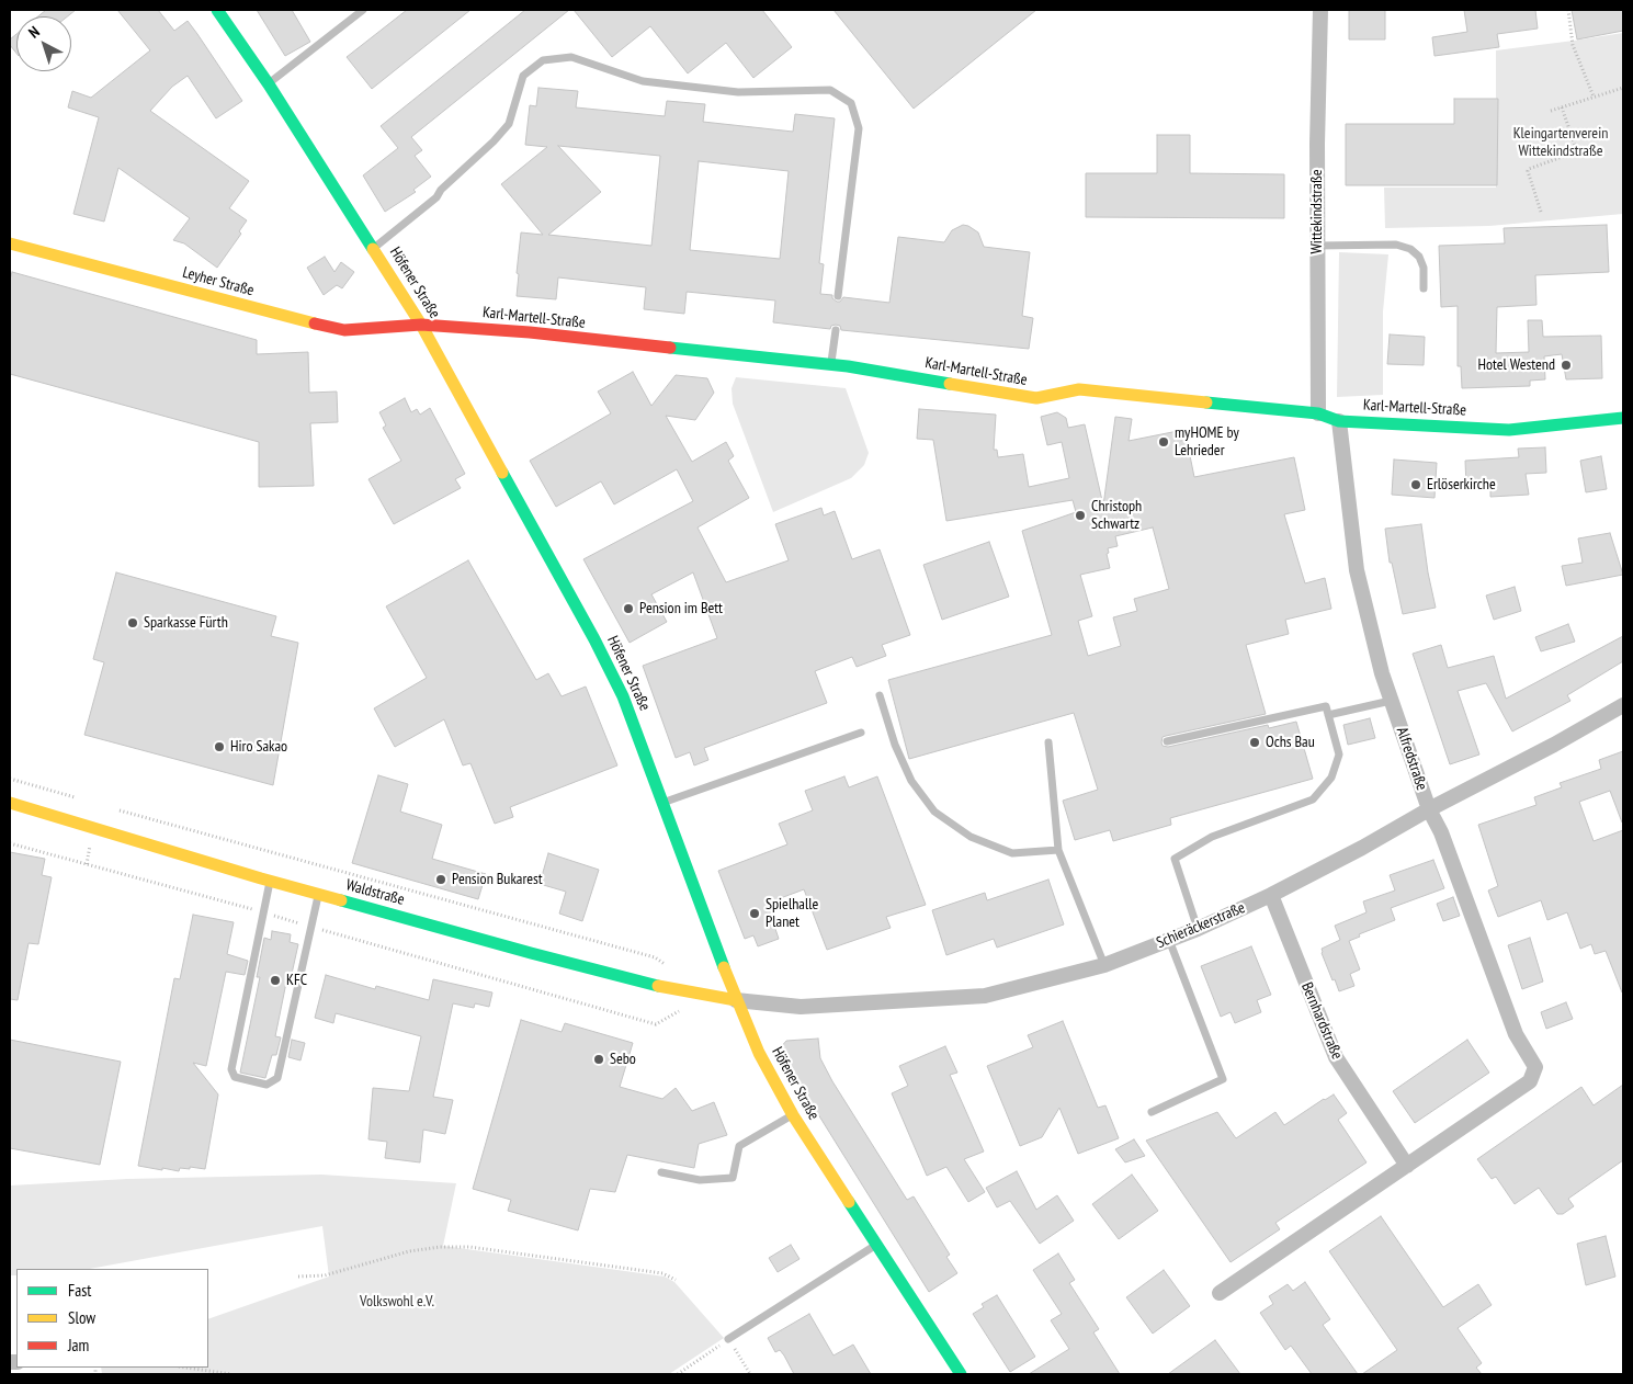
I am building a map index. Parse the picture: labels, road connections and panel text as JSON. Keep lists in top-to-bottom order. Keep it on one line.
{"streets":{"street":["Wittekindstraße","Leyher Straße","Höfener Straße","Karl-Martell-Straße","Alfredstraße","Waldstraße","Schieräckerstraße","Bernhardstraße"]},"crossings":[["Wittekindstraße","Karl-Martell-Straße"],["Leyher Straße","Höfener Straße"],["Leyher Straße","Karl-Martell-Straße"],["Höfener Straße","Karl-Martell-Straße"],["Höfener Straße","Waldstraße"],["Höfener Straße","Schieräckerstraße"],["Karl-Martell-Straße","Alfredstraße"],["Alfredstraße","Schieräckerstraße"],["Alfredstraße","Bernhardstraße"],["Waldstraße","Schieräckerstraße"],["Schieräckerstraße","Bernhardstraße"]],"parks":["Kleingartenverein Wittekindstraße","Volkswohl e.V."],"places":["Hotel Westend","myHOME by Lehrieder","Erlöserkirche","Christoph Schwartz","Pension im Bett","Sparkasse Fürth","Ochs Bau","Hiro Sakao","Pension Bukarest","Spielhalle Planet","KFC","Sebo"],"legend":["Fast","Slow","Jam"],"north":"top left"}
